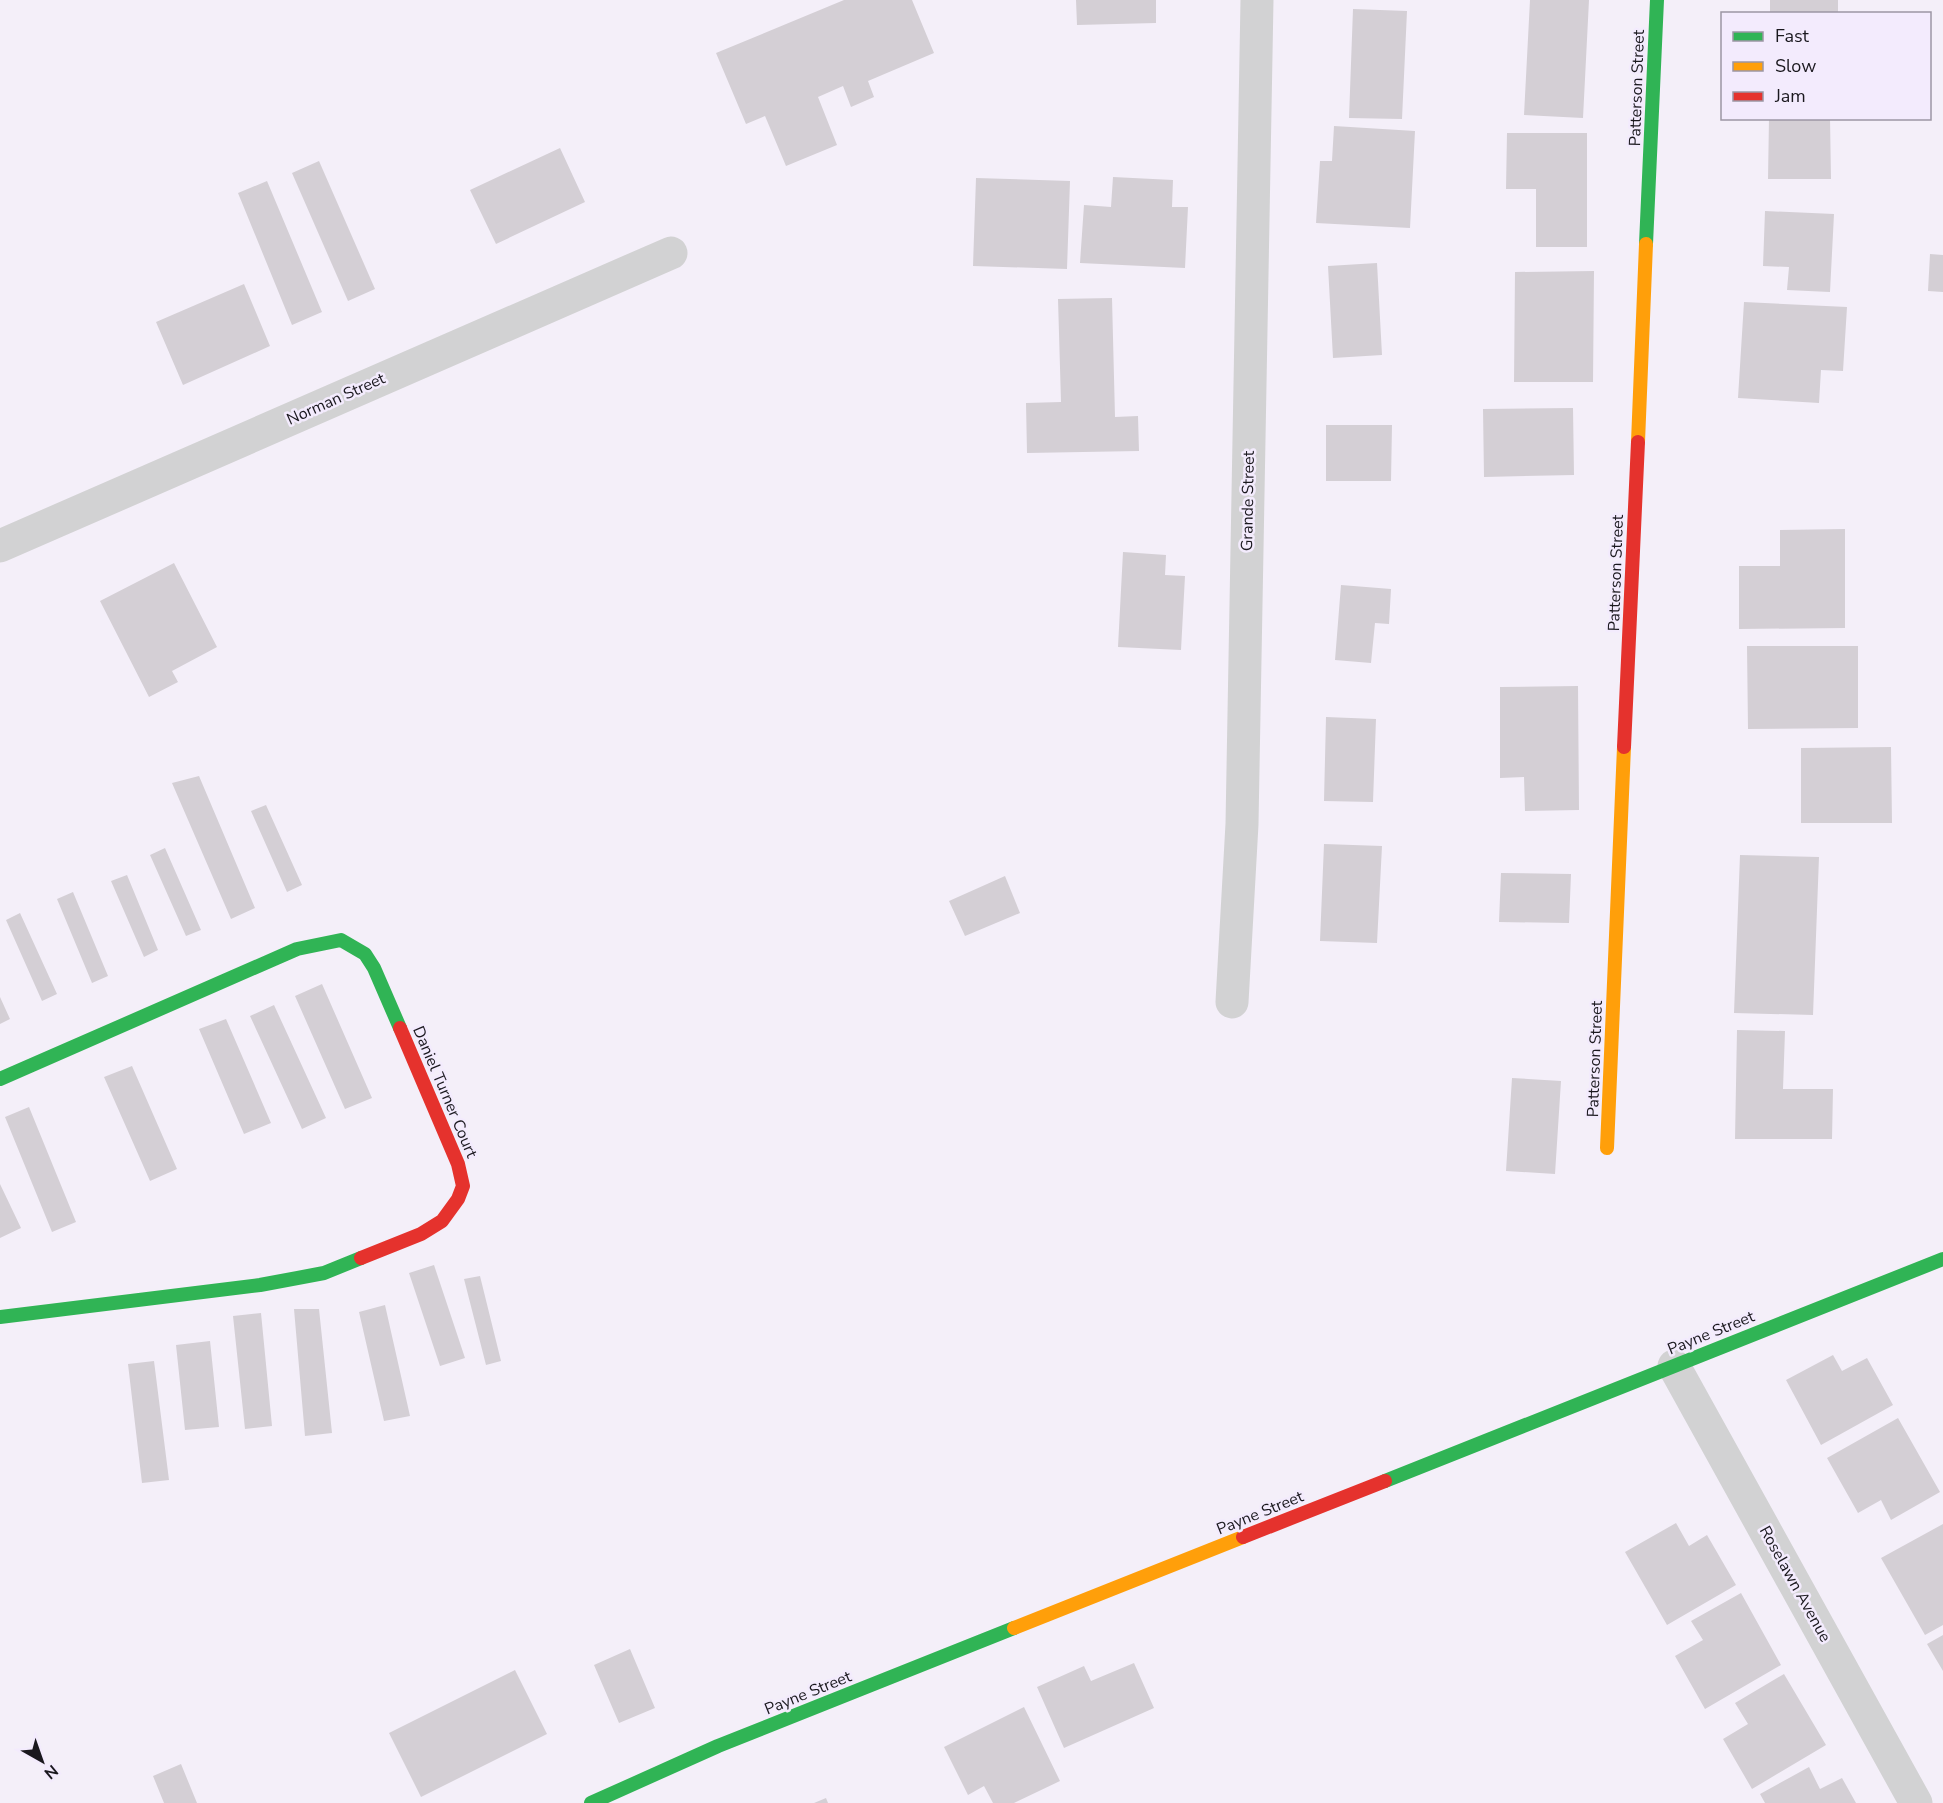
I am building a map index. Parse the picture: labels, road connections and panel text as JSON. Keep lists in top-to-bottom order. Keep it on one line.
{"streets":{"street":["Patterson Street","Norman Street","Grande Street","Daniel Turner Court","Payne Street","Roselawn Avenue"]},"crossings":[["Payne Street","Roselawn Avenue"]],"legend":["Fast","Slow","Jam"],"north":"bottom right"}
